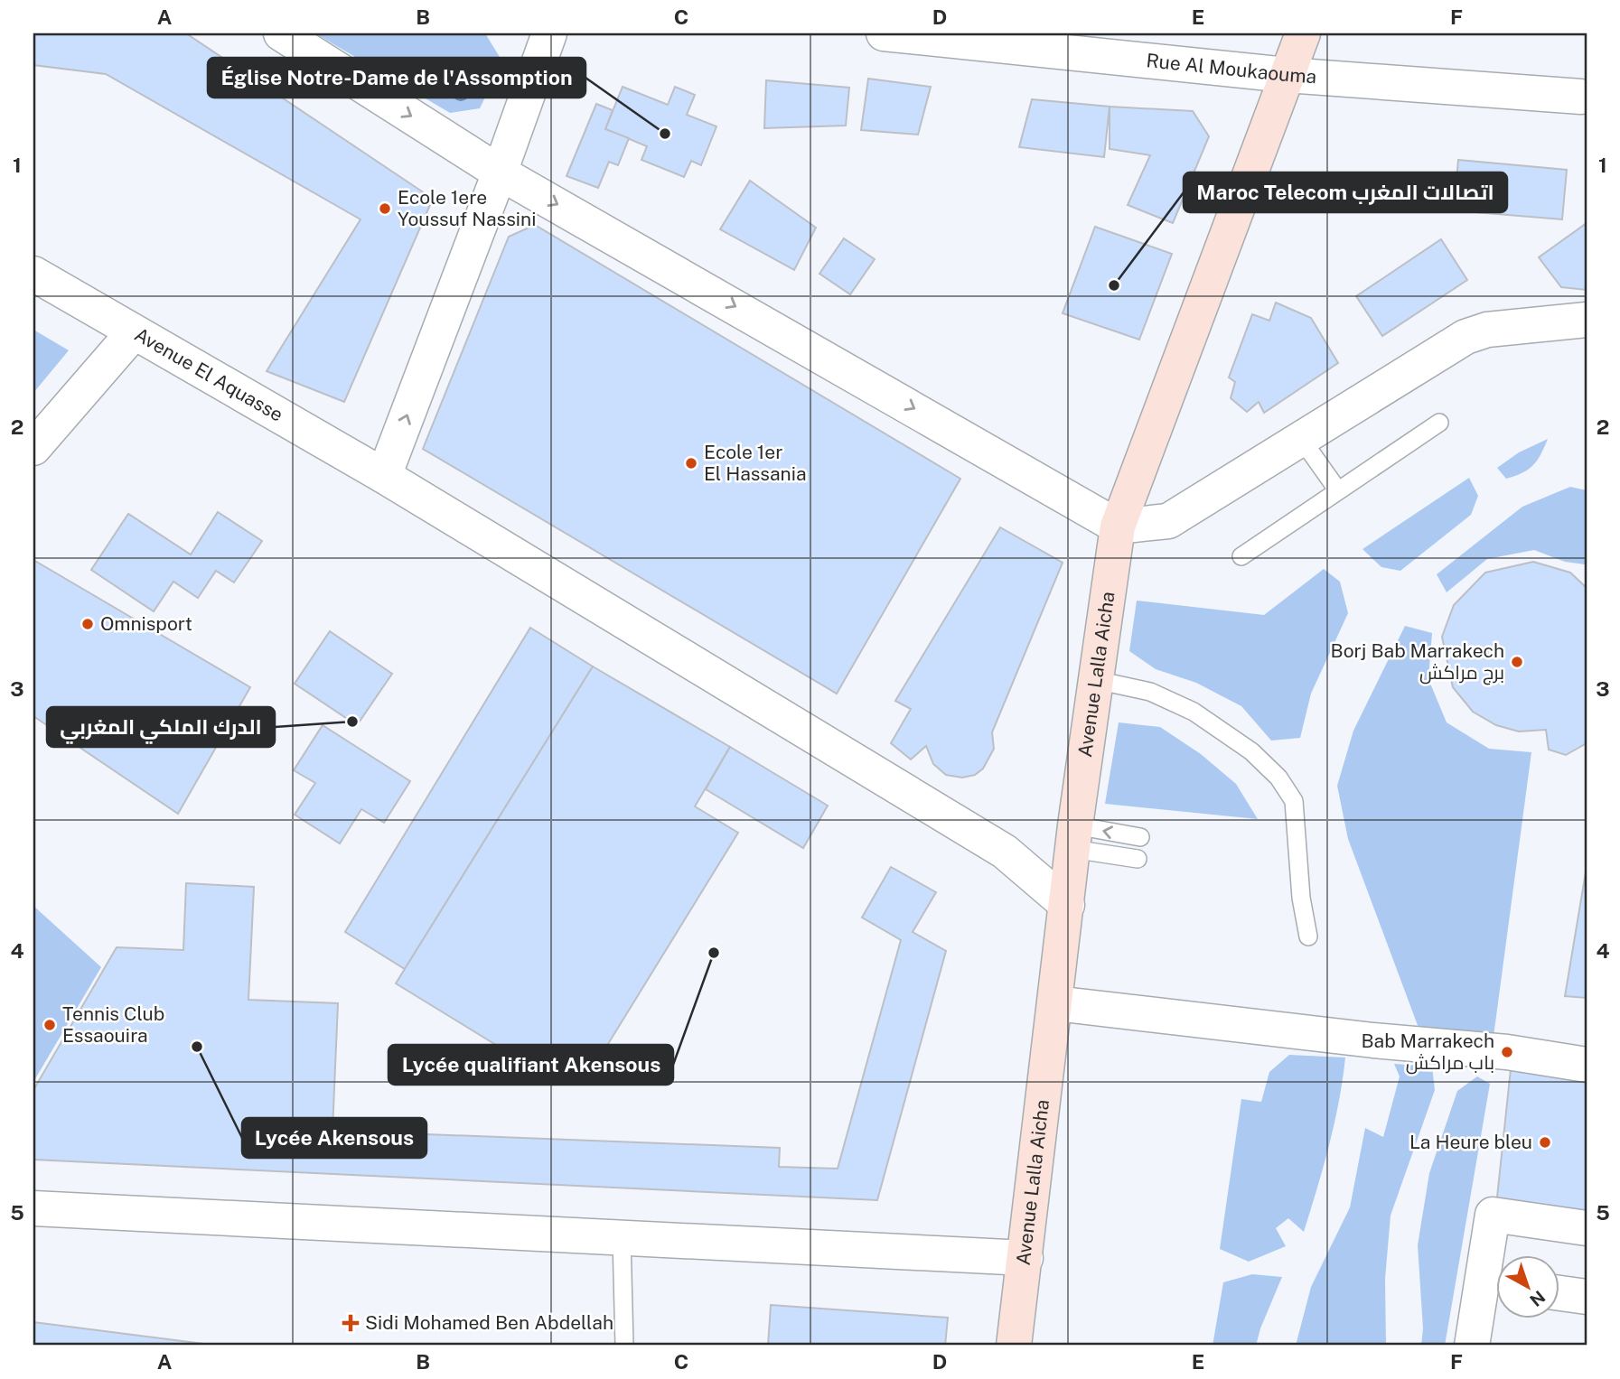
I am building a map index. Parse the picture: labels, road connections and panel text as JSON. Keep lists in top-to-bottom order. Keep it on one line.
{"streets":{"street":["Rue Al Moukaouma","Avenue El Aquasse","Avenue Lalla Aicha"]},"crossings":[["Rue Al Moukaouma","Avenue Lalla Aicha"],["Avenue El Aquasse","Avenue Lalla Aicha"]],"places":{"other":["Église Notre-Dame de l'Assomption","Ecole 1ere Youssuf Nassini","Maroc Telecom اتصالات المغرب","Ecole 1er El Hassania","Omnisport","Borj Bab Marrakech برج مراكش","الدرك الملكي المغربي","Lycée qualifiant Akensous","Tennis Club Essaouira","Lycée Akensous","Bab Marrakech باب مراكش","La Heure bleu"],"health":["Sidi Mohamed Ben Abdellah"]},"north":"bottom right","grid":{"columns":["A","B","C","D","E","F"],"rows":["1","2","3","4","5"]}}
